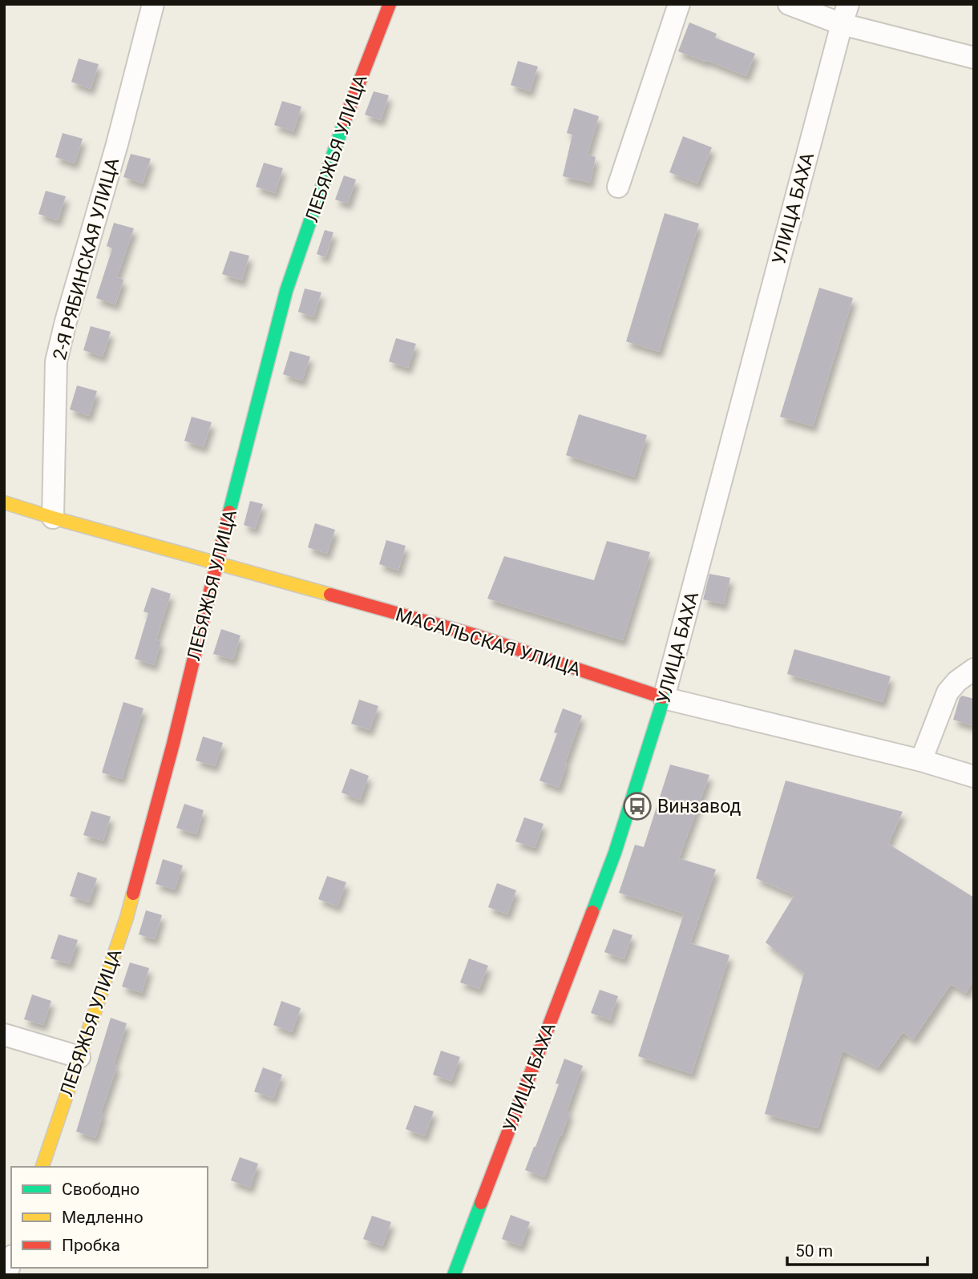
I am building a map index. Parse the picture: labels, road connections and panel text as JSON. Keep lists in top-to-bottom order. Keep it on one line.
{"streets":{"street":["ЛЕБЯЖЬЯ УЛИЦА","УЛИЦА БАХА","2-Я РЯБИНСКАЯ УЛИЦА","МАСАЛЬСКАЯ УЛИЦА"]},"crossings":[["ЛЕБЯЖЬЯ УЛИЦА","МАСАЛЬСКАЯ УЛИЦА"],["УЛИЦА БАХА","МАСАЛЬСКАЯ УЛИЦА"],["2-Я РЯБИНСКАЯ УЛИЦА","МАСАЛЬСКАЯ УЛИЦА"]],"places":{"bus stop":["Винзавод"]},"legend":["Свободно","Медленно","Пробка"],"scale_bar":"50 m"}
